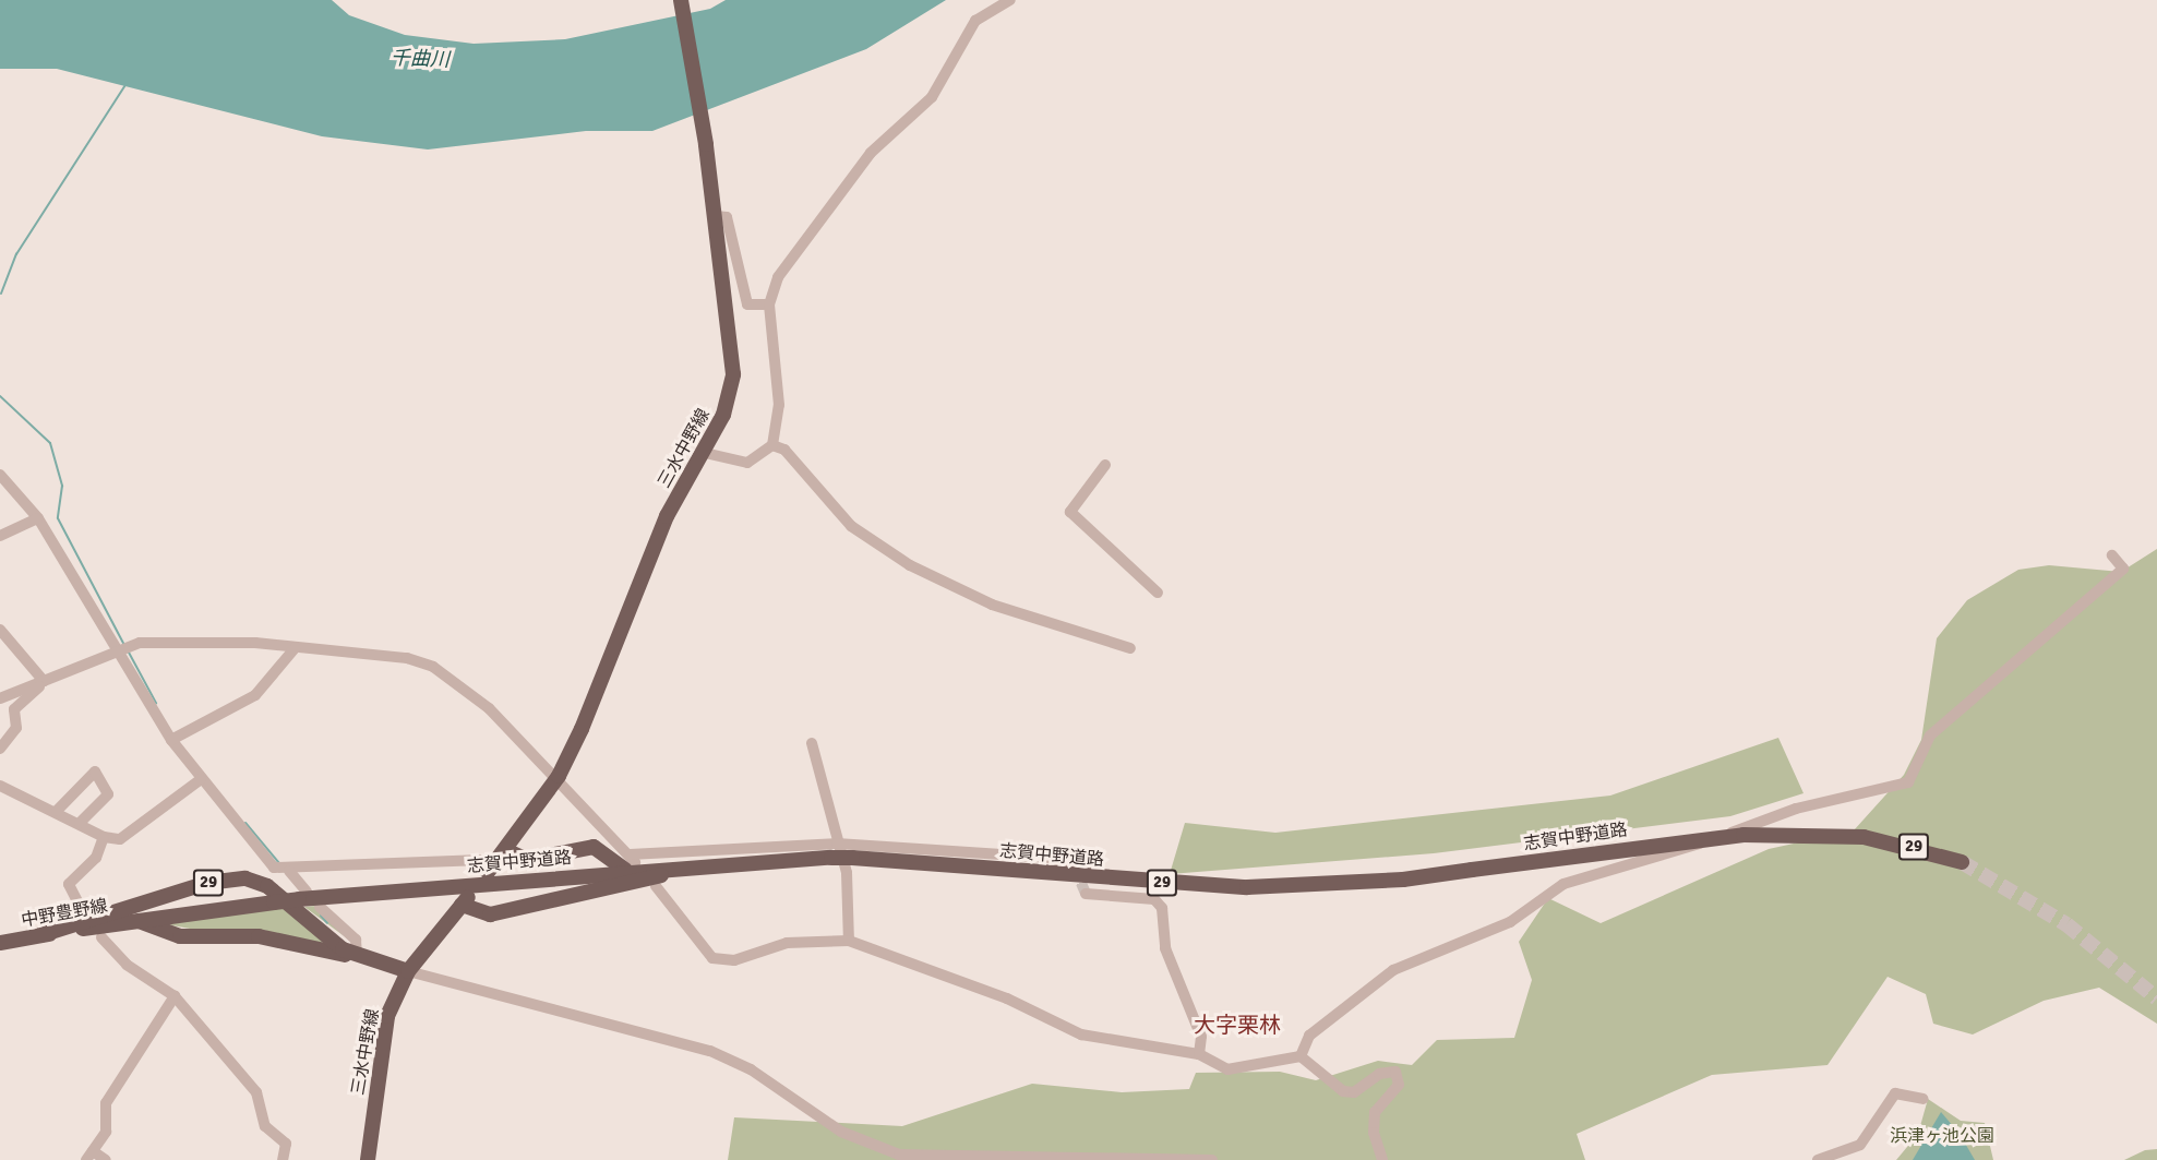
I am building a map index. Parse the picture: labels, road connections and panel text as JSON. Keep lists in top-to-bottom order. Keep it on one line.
{"streets":{"main road":["三水中野線","志賀中野道路","29","中野豊野線"]},"crossings":[["三水中野線","志賀中野道路"],["三水中野線","29"],["志賀中野道路","29"],["志賀中野道路","中野豊野線"],["29","中野豊野線"]],"districts":["大字栗林"],"water":["千曲川"],"parks":["浜津ヶ池公園"]}
